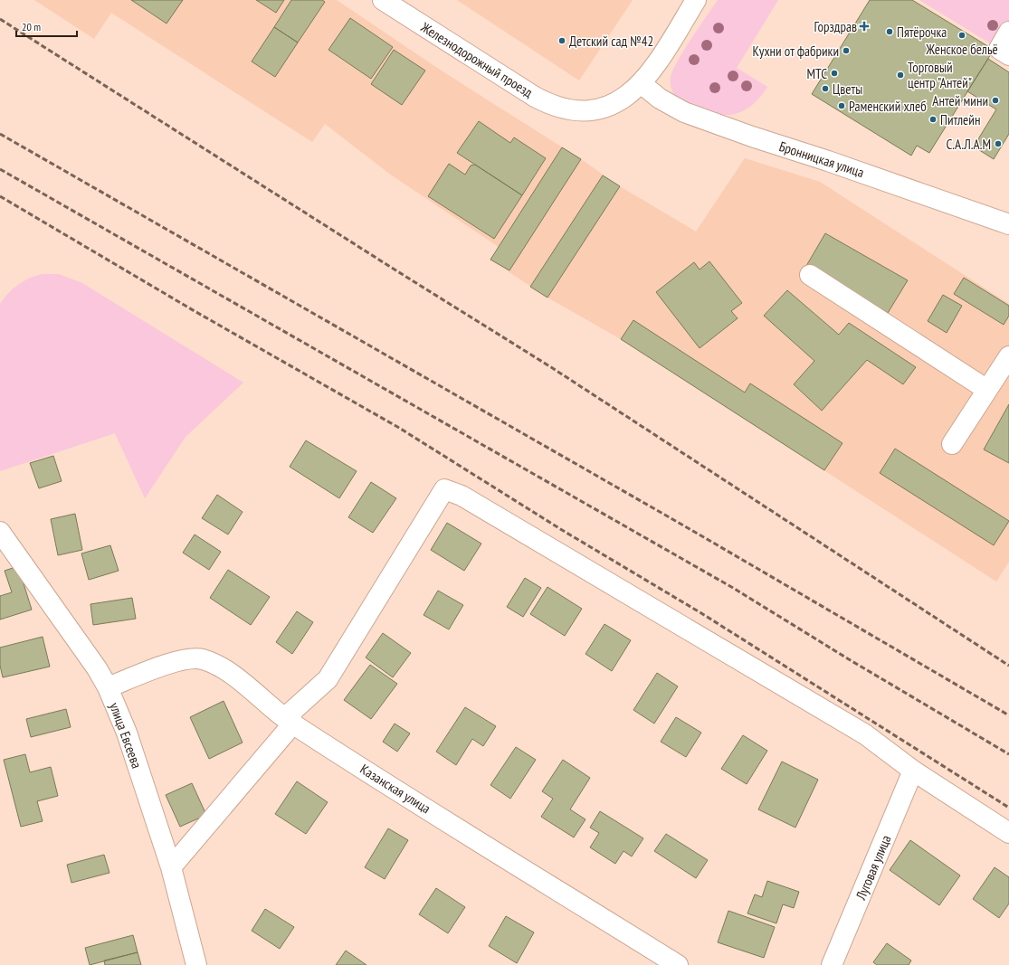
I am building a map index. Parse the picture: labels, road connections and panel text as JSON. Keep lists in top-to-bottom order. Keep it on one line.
{"streets":{"street":["Железнодорожный проезд","Бронницкая улица","улица Евсеева","Казанская улица","Луговая улица"]},"crossings":[["Железнодорожный проезд","Бронницкая улица"],["улица Евсеева","Казанская улица"]],"places":{"health":["Горздрав"],"other":["Пятёрочка","Женское бельё","Детский сад №42","Кухни от фабрики","МТС","Торговый центр \"Антей\"","Цветы","Антей мини","Раменский хлеб","Питлейн","С.А.Л.А.М"]},"scale_bar":"20 m"}
